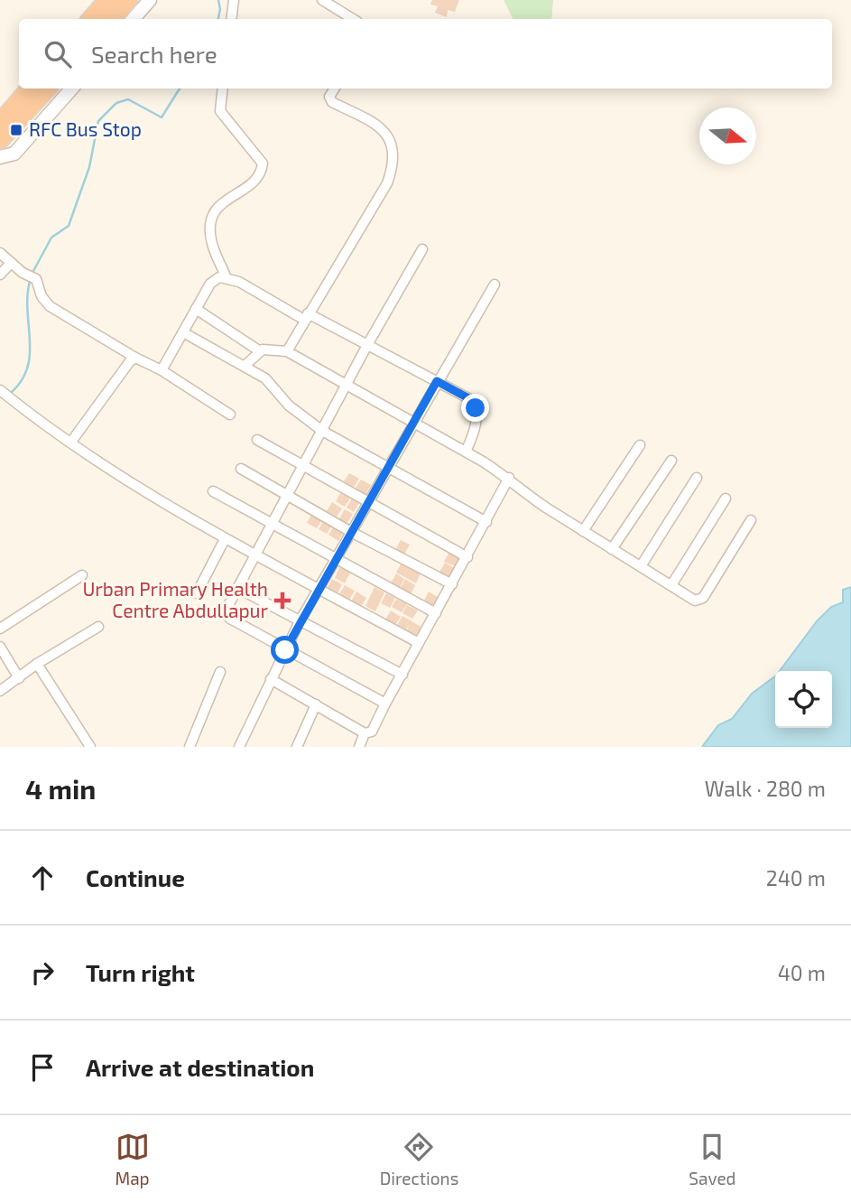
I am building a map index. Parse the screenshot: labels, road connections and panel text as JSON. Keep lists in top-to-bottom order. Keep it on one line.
{"places":{"transit":["RFC Bus Stop"],"health":["Urban Primary Health Centre Abdullapur"]},"north":"right","page":{"search":"Search here","heading":["4 min","Walk · 280 m"],"list":[["Continue","240 m"],["Turn right","40 m"],"Arrive at destination"],"nav":["Map","Directions","Saved"]}}
